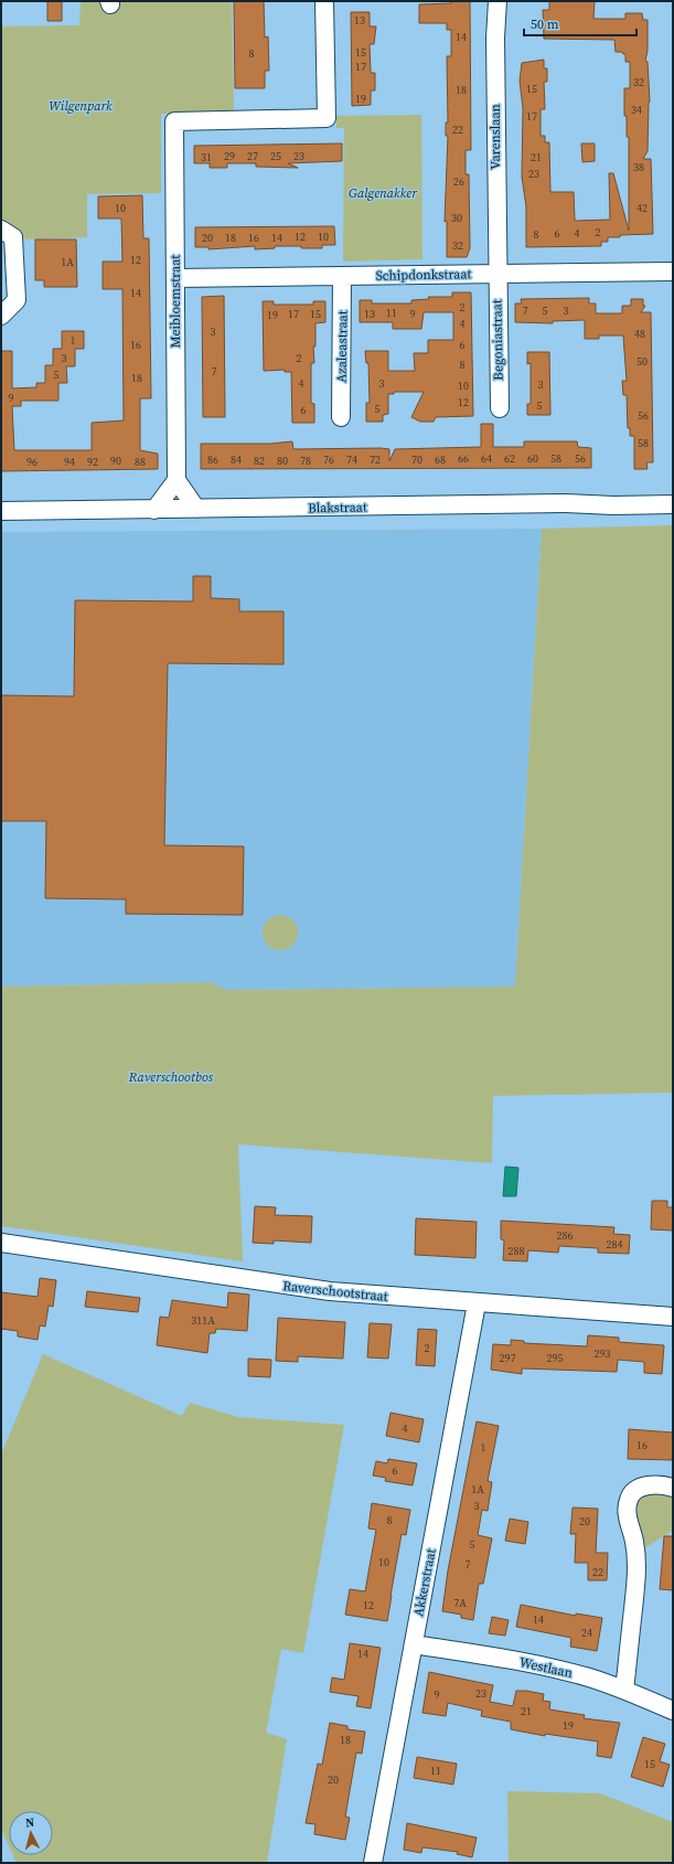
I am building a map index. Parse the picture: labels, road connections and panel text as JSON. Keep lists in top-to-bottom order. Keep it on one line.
{"streets":{"street":["Varenslaan","Schipdonkstraat","Meibloemstraat","Begoniastraat","Azaleastraat","Blakstraat","Raverschootstraat","Akkerstraat","Westlaan"]},"crossings":[["Varenslaan","Schipdonkstraat"],["Varenslaan","Begoniastraat"],["Schipdonkstraat","Meibloemstraat"],["Schipdonkstraat","Begoniastraat"],["Schipdonkstraat","Azaleastraat"],["Raverschootstraat","Akkerstraat"],["Akkerstraat","Westlaan"]],"parks":["Wilgenpark","Galgenakker","Raverschootbos"],"house_numbers":["13","14","15","8","17","32","15","18","19","34","17","22","29","27","25","23","31","21","38","23","26","10","42","30","2","6","4","8","12","10","20","18","16","14","32","12","1A","14","2","7","5","3","11","17","15","13","9","19","4","3","48","1","16","6","3","2","50","8","7","5","18","4","3","3","10","9","12","5","5","6","56","58","66","64","62","60","58","56","86","84","76","74","72","70","68","90","82","80","78","96","94","92","88","286","284","288","311A","2","293","297","295","4","16","1","6","1A","3","8","20","5","10","7","22","7A","12","14","24","14","23","9","21","19","18","15","11","20"],"scale_bar":"50 m","north":"top"}
